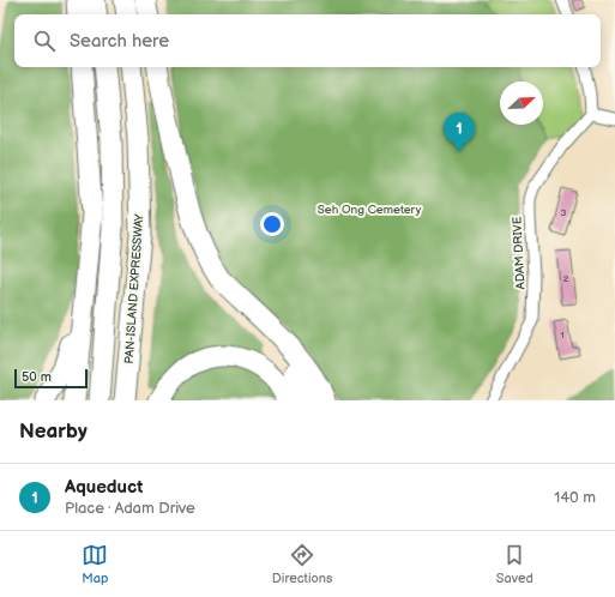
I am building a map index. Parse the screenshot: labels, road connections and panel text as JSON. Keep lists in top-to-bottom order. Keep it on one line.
{"streets":{"highway":["PAN-ISLAND EXPRESSWAY"],"street":["ADAM DRIVE"]},"parks":["Seh Ong Cemetery"],"house_numbers":["3","2","1"],"scale_bar":"50 m","north":"top right","page":{"search":"Search here","pins":"1","scale":"50 m","heading":"Nearby","list":[{"mark":"1","name":"Aqueduct","note":"Place · Adam Drive","value":"140 m"}],"nav":["Map","Directions","Saved"]}}
